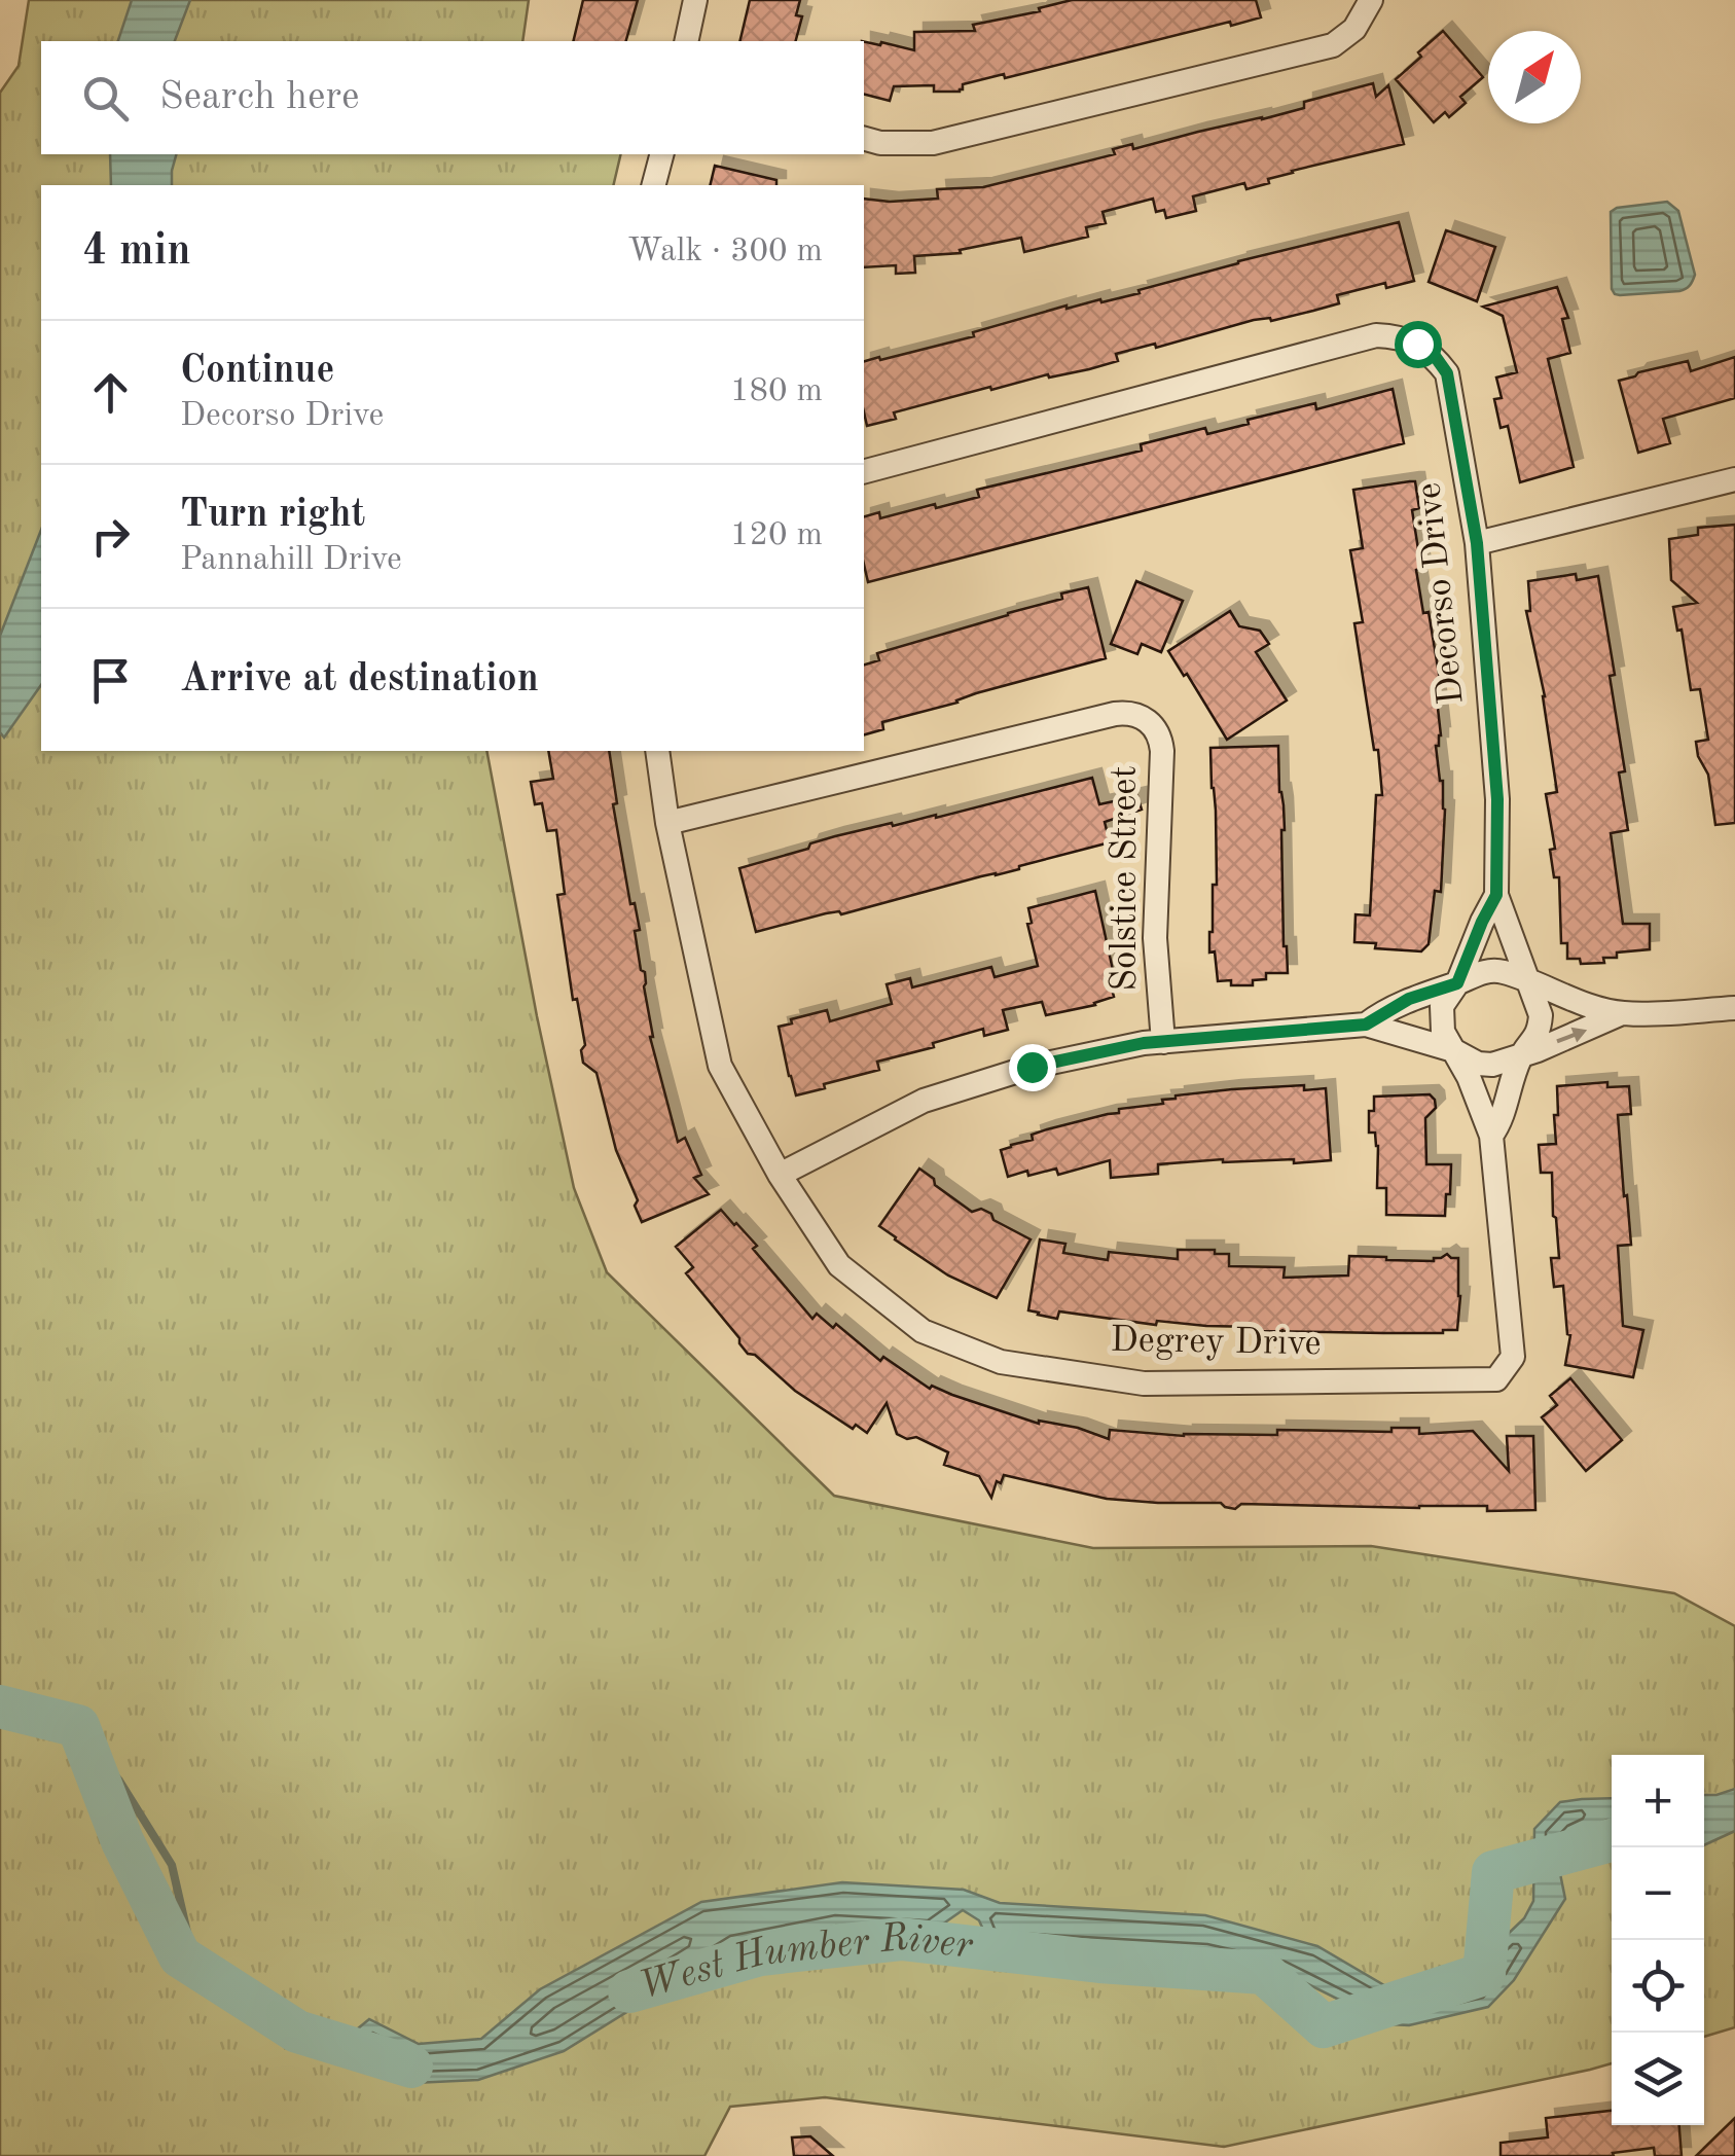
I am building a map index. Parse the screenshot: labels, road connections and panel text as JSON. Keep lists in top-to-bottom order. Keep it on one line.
{"streets":{"street":["Decorso Drive","Solstice Street","Degrey Drive"]},"crossings":[["Decorso Drive","Degrey Drive"],["Solstice Street","Degrey Drive"]],"water":["West Humber River"],"north":"top right","page":{"search":"Search here","heading":["4 min","Walk · 300 m"],"list":[["Continue","Decorso Drive","180 m"],["Turn right","Pannahill Drive","120 m"],"Arrive at destination"],"map_buttons":["+","−"]}}
